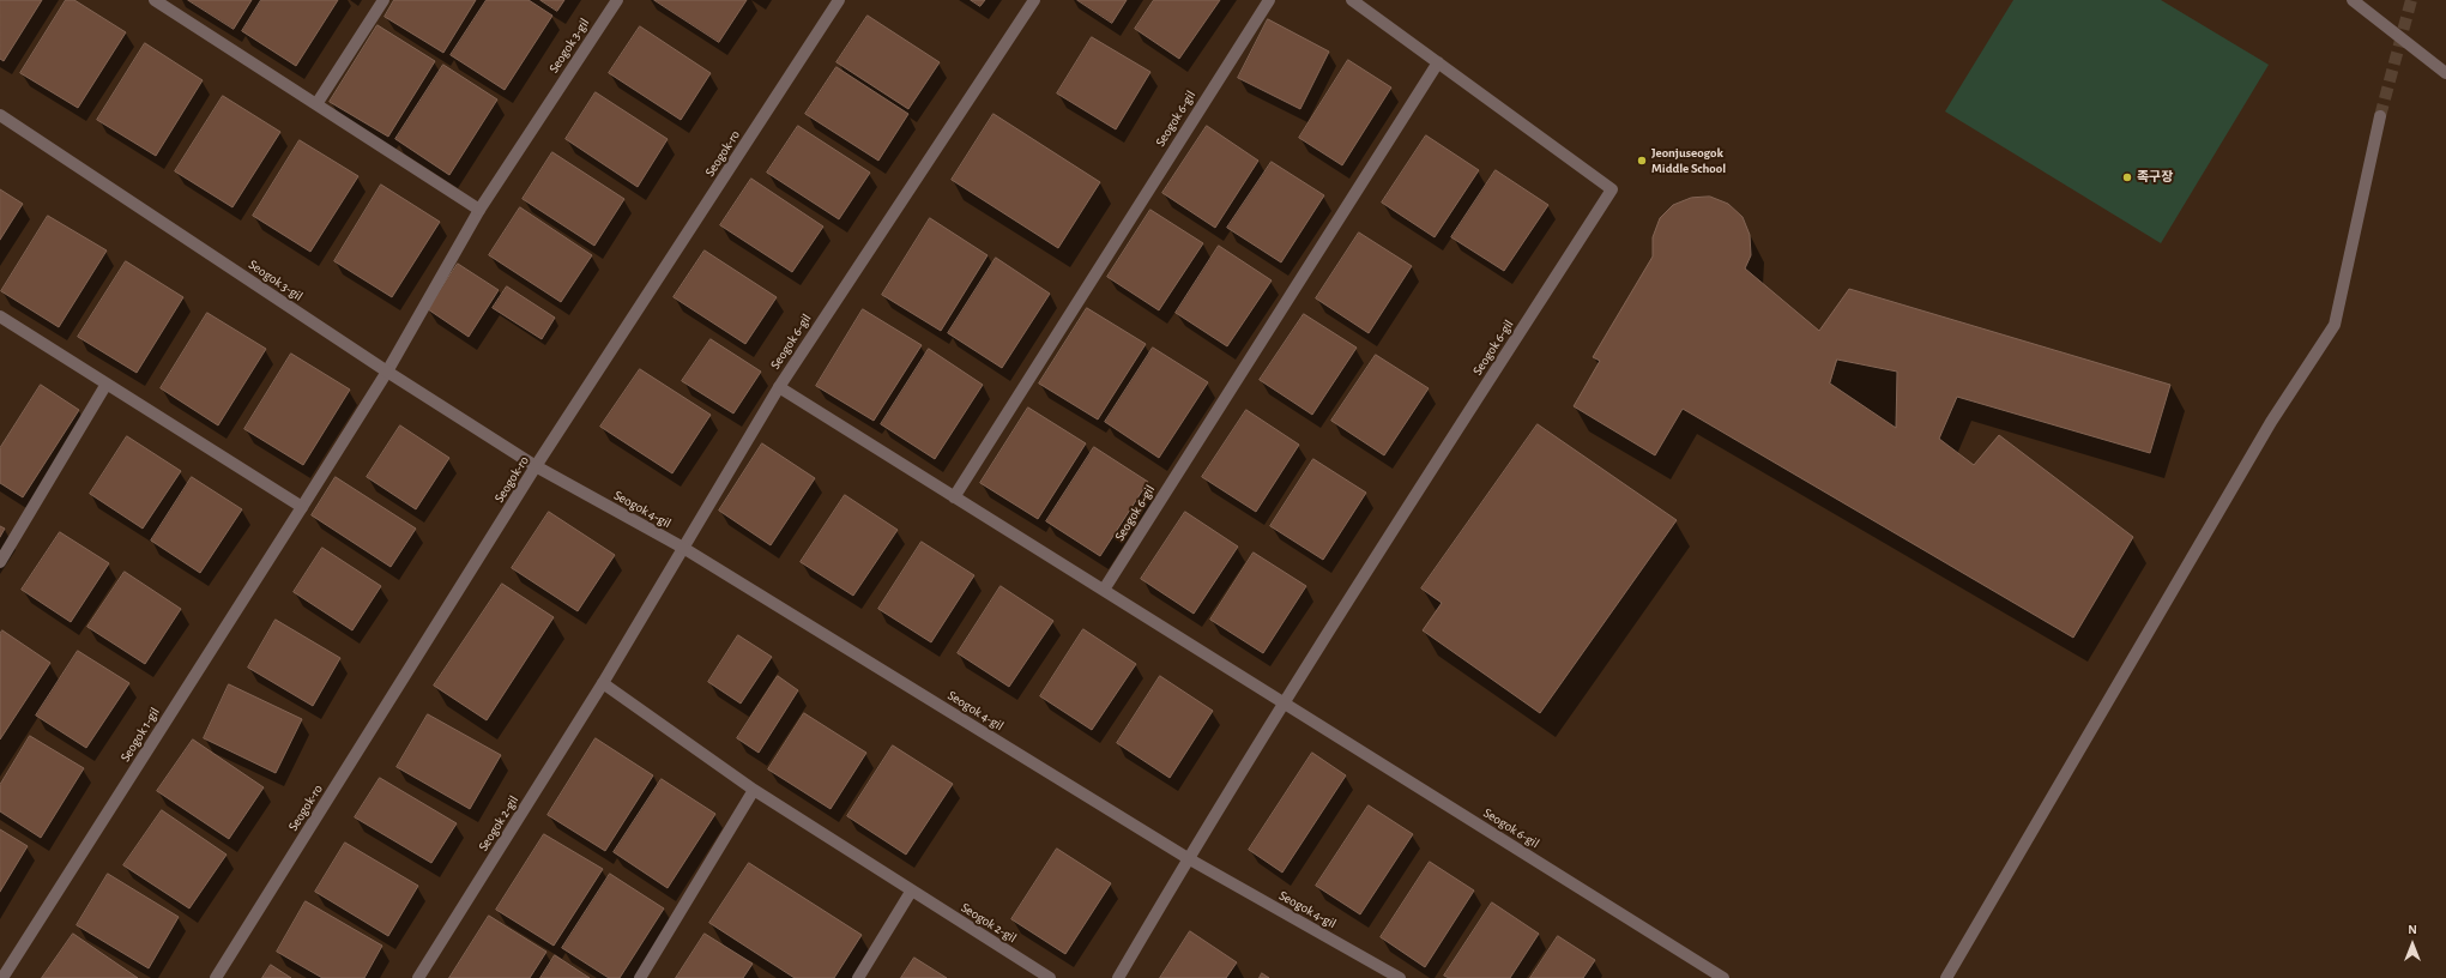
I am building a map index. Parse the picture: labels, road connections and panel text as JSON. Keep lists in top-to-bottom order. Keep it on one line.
{"streets":{"street":["Seogok 3-gil","Seogok 6-gil","Seogok-ro","Seogok 4-gil","Seogok 1-gil","Seogok 2-gil"]},"crossings":[["Seogok 3-gil","Seogok-ro"],["Seogok 3-gil","Seogok 4-gil"],["Seogok 3-gil","Seogok 1-gil"],["Seogok 6-gil","Seogok 4-gil"],["Seogok 6-gil","Seogok 2-gil"],["Seogok-ro","Seogok 4-gil"],["Seogok 4-gil","Seogok 2-gil"]],"places":["Jeonjuseogok Middle School","족구장"],"north":"top"}
